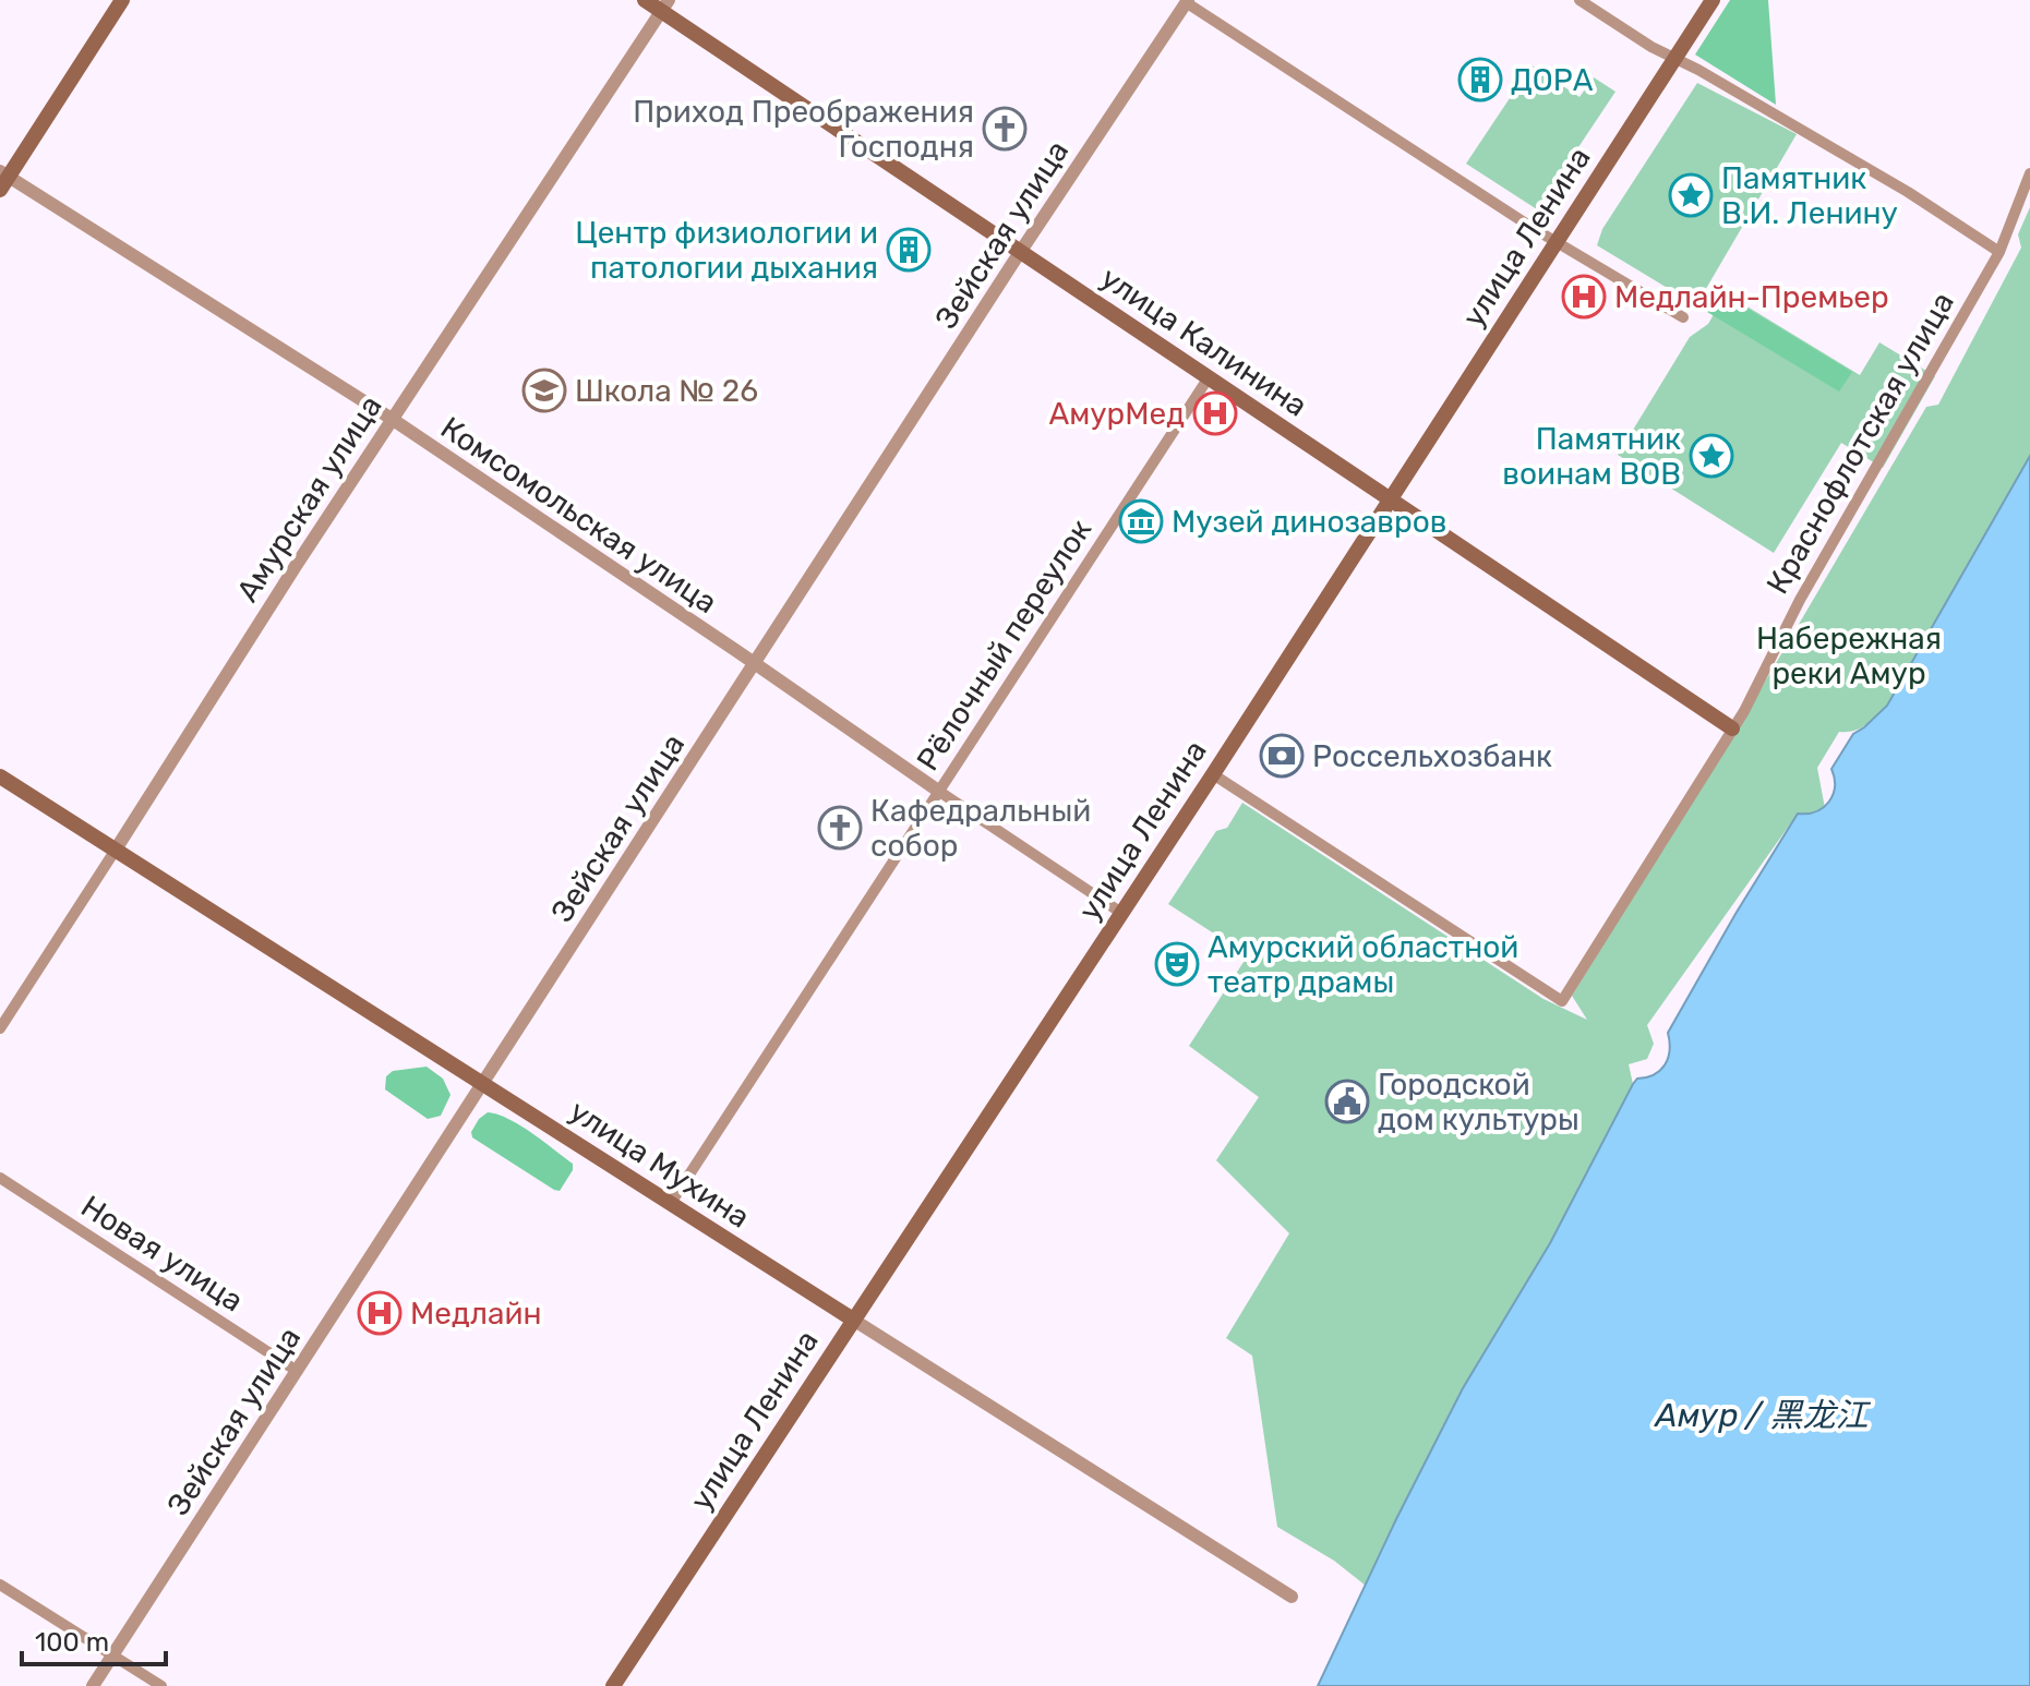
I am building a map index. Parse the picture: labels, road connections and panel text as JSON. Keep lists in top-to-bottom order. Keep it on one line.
{"streets":{"main road":["улица Ленина","улица Калинина","улица Мухина"],"street":["Зейская улица","Краснофлотская улица","Амурская улица","Комсомольская улица","Рёлочный переулок","Новая улица"]},"crossings":[["Зейская улица","улица Калинина"],["Зейская улица","Комсомольская улица"],["Зейская улица","улица Мухина"],["Зейская улица","Новая улица"],["улица Ленина","улица Калинина"],["улица Ленина","Краснофлотская улица"],["улица Ленина","Комсомольская улица"],["улица Ленина","улица Мухина"],["улица Калинина","Краснофлотская улица"],["улица Калинина","Амурская улица"],["улица Калинина","Рёлочный переулок"],["Амурская улица","Комсомольская улица"],["Амурская улица","улица Мухина"],["Комсомольская улица","Рёлочный переулок"],["Рёлочный переулок","улица Мухина"]],"water":["Амур / 黑龙江"],"parks":["Набережная реки Амур"],"places":{"building":["ДОРА","Центр физиологии и патологии дыхания"],"church":["Приход Преображения Господня","Кафедральный собор"],"place":["Памятник В.И. Ленину","Памятник воинам ВОВ"],"hospital":["Медлайн-Премьер","АмурМед","Медлайн"],"school or university":["Школа № 26"],"museum":["Музей динозавров"],"bank":["Россельхозбанк"],"theatre":["Амурский областной театр драмы"],"public building":["Городской дом культуры"]},"scale_bar":"100 m"}
